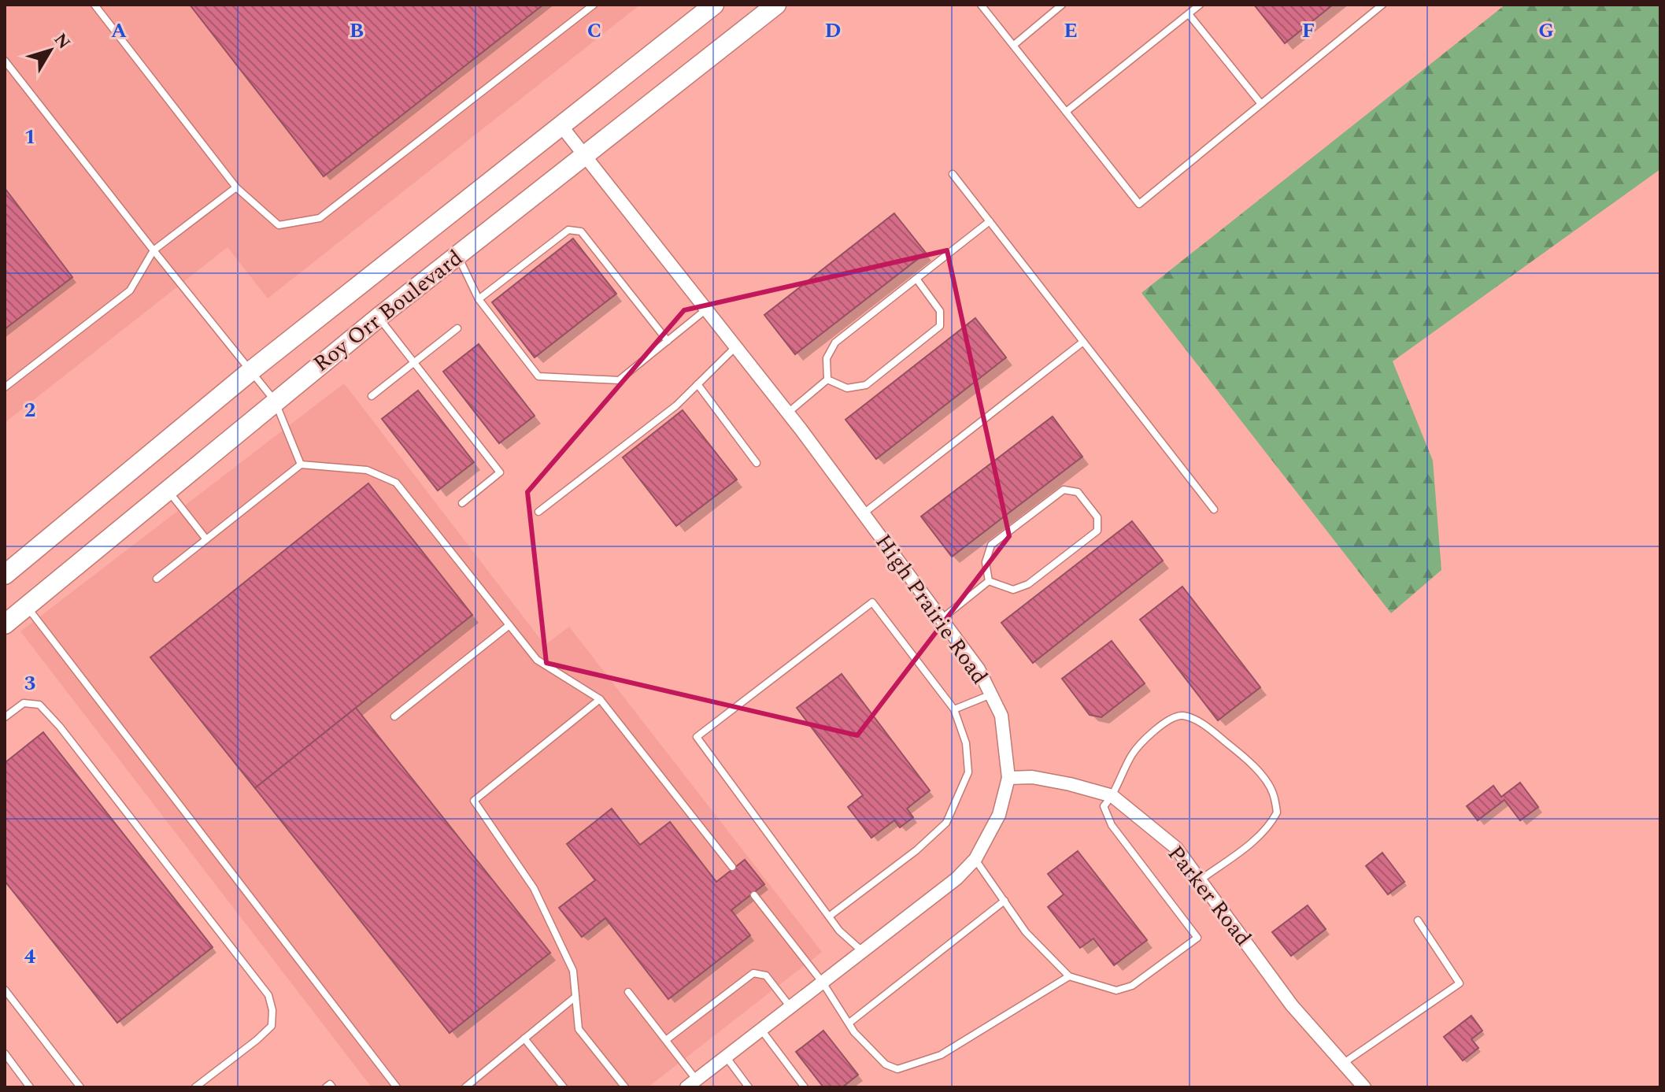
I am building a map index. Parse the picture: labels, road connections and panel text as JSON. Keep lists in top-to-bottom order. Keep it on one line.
{"streets":{"main road":["Roy Orr Boulevard"],"street":["High Prairie Road","Parker Road"]},"crossings":[["Roy Orr Boulevard","High Prairie Road"],["High Prairie Road","Parker Road"]],"north":"top right","grid":{"columns":["A","B","C","D","E","F","G"],"rows":["1","2","3","4"]}}
